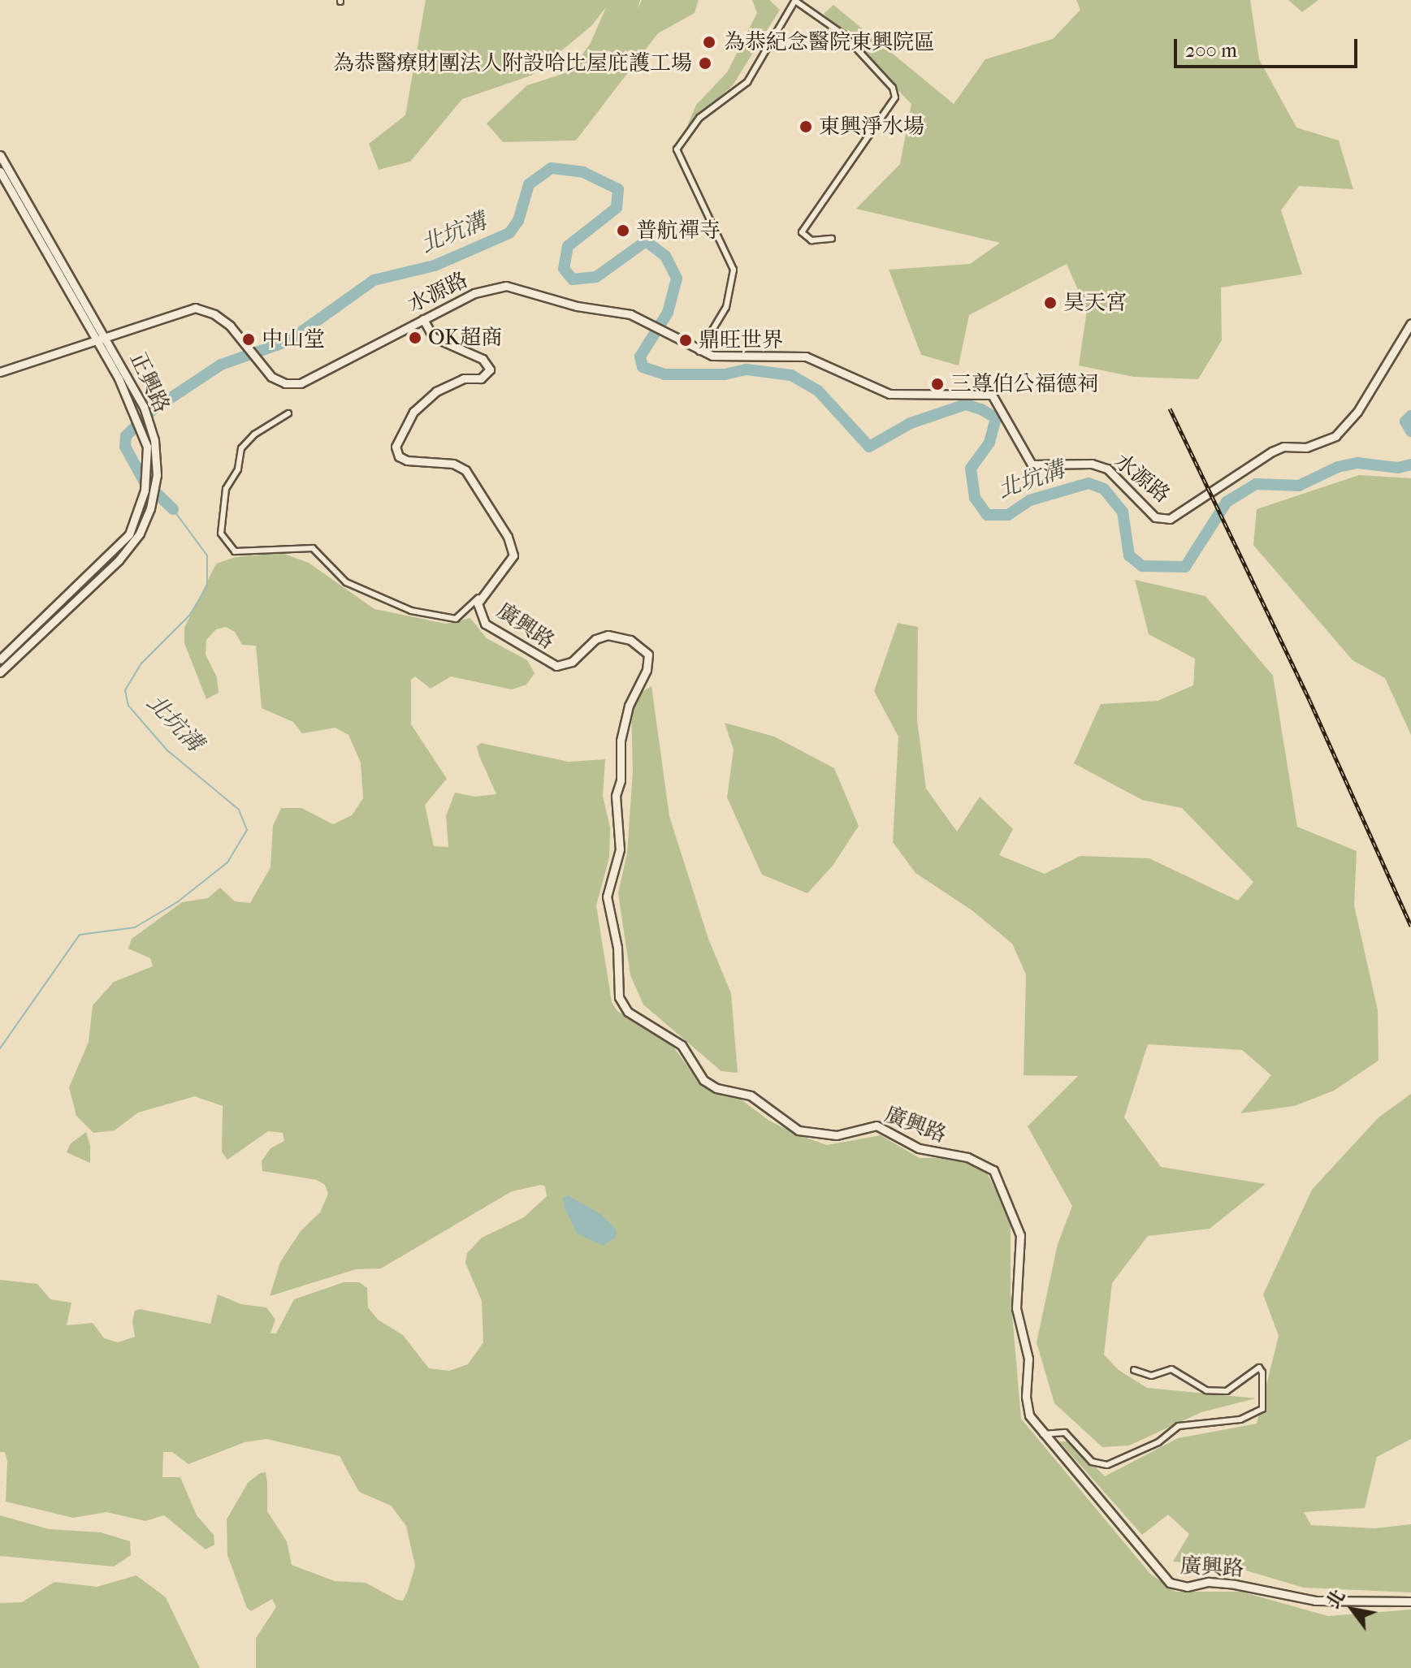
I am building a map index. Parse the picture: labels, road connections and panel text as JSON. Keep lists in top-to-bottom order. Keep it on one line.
{"streets":{"street":["水源路","正興路","廣興路"]},"crossings":[["水源路","正興路"]],"water":["北坑溝"],"places":["為恭紀念醫院東興院區","為恭醫療財團法人附設哈比屋庇護工場","東興淨水場","普航禪寺","昊天宮","OK超商","中山堂","鼎旺世界","三尊伯公福德祠"],"scale_bar":"200 m","north":"top left"}
